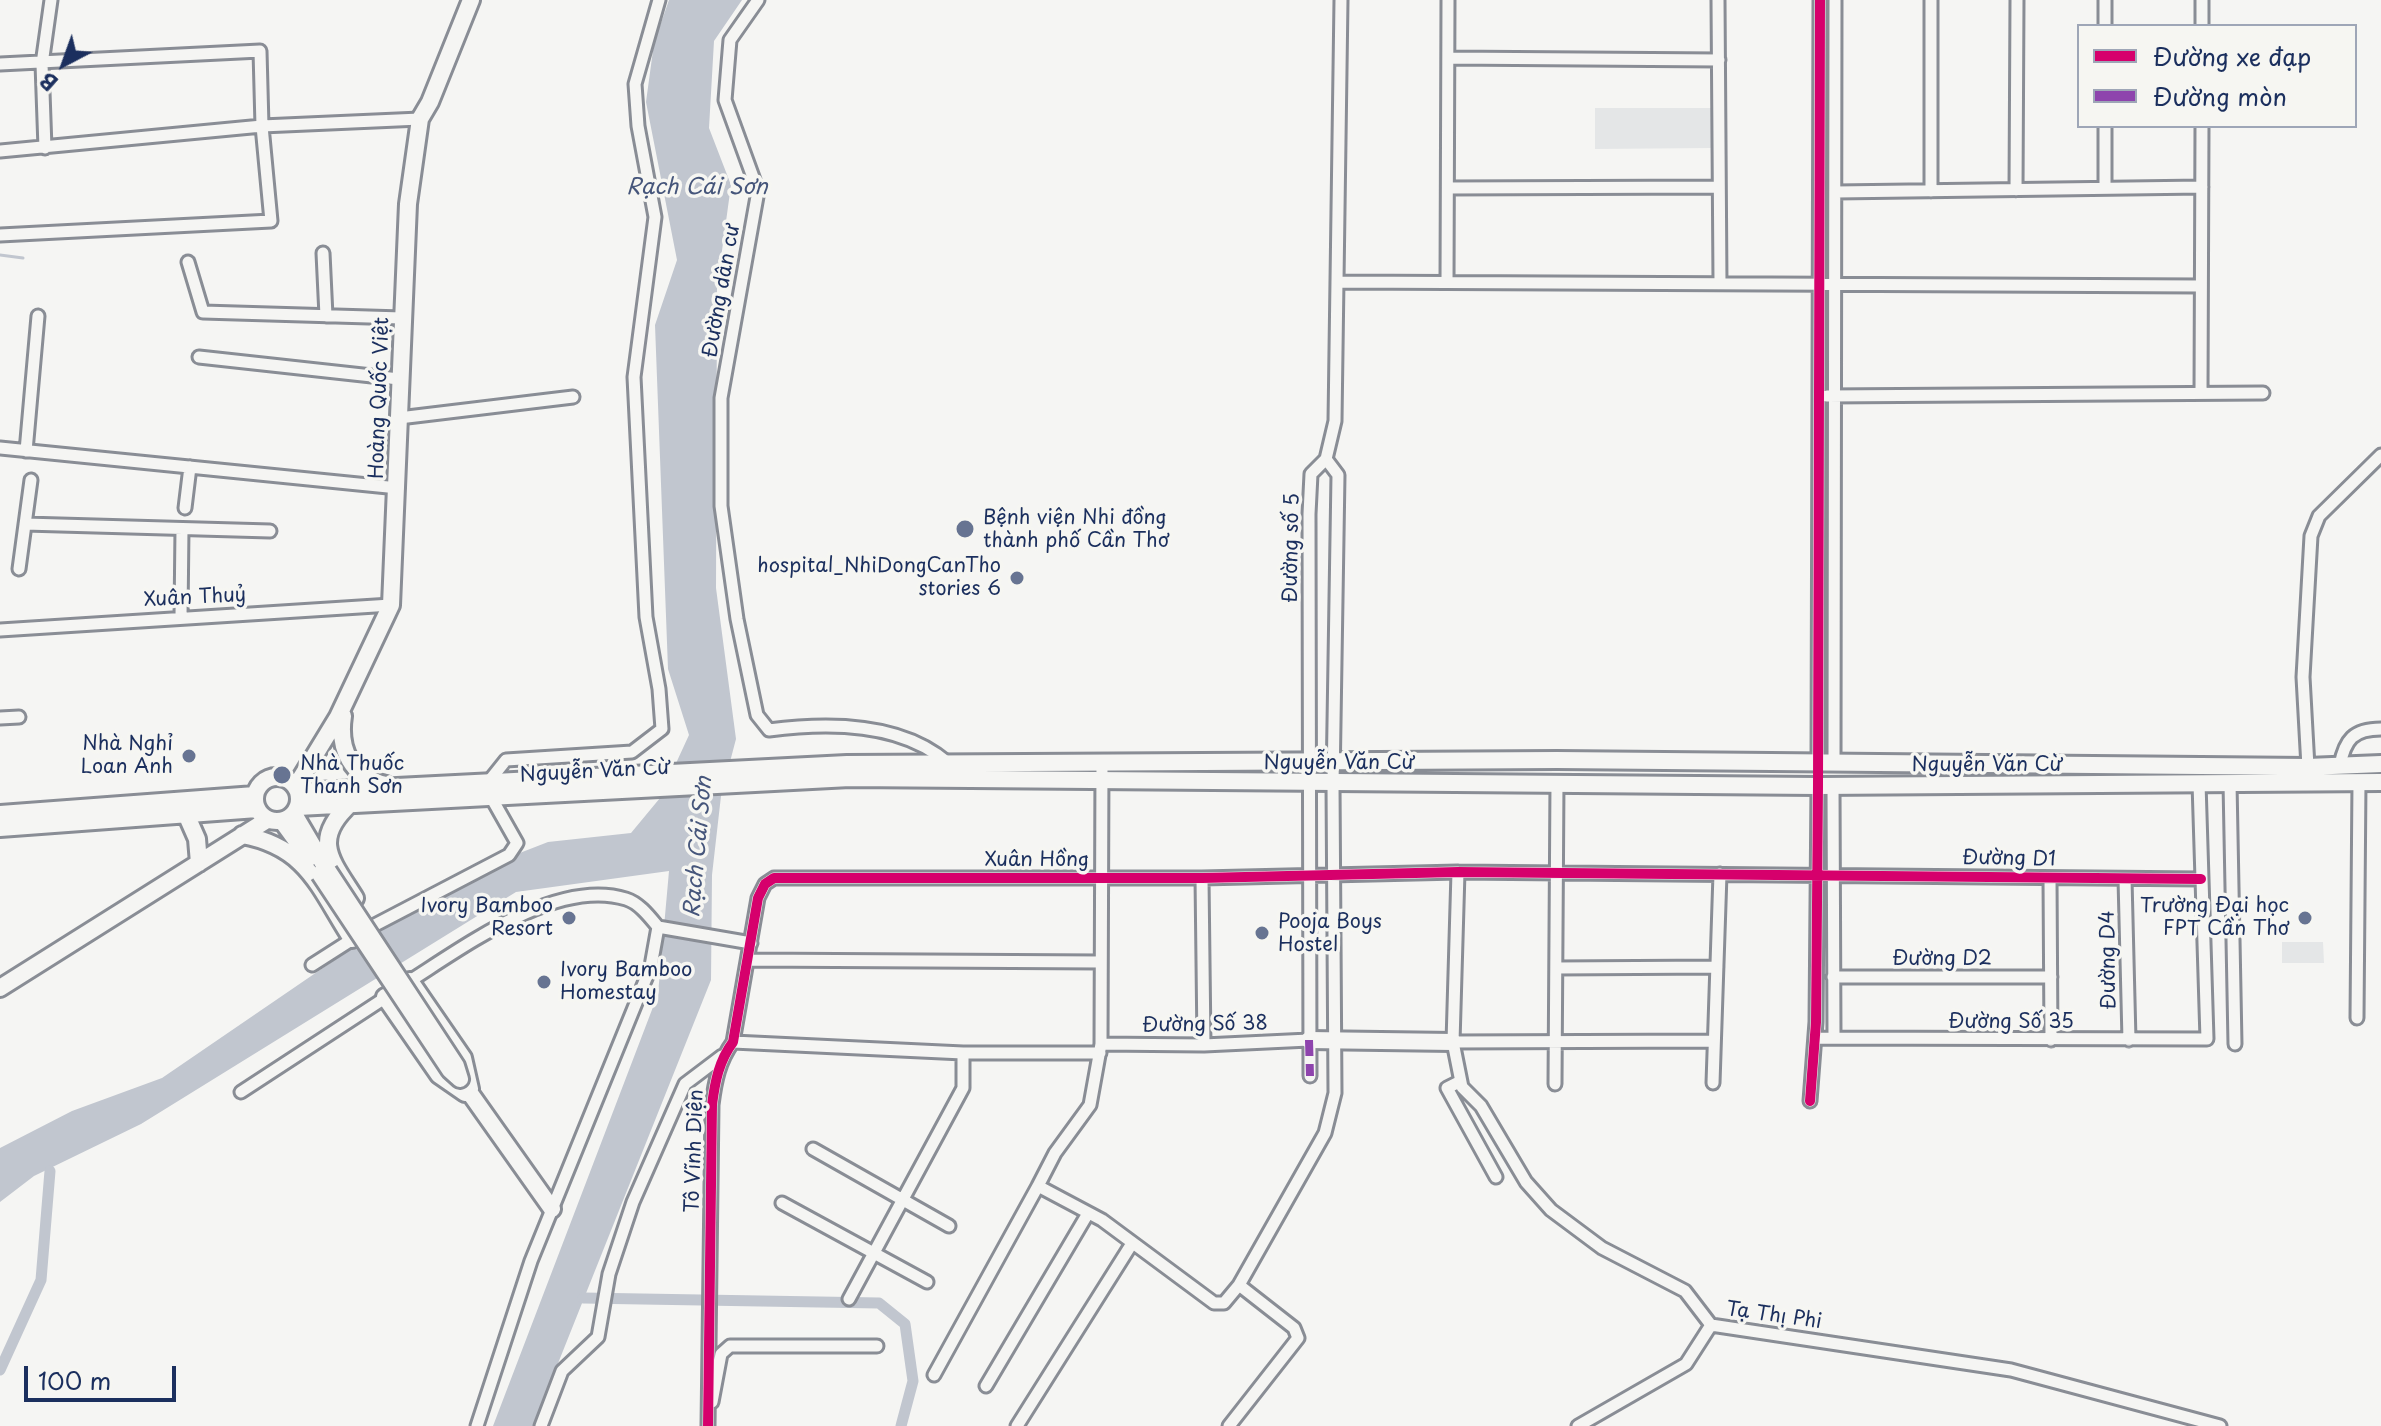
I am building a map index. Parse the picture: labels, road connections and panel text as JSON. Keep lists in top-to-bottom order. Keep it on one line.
{"streets":{"main road":["Hoàng Quốc Việt","Nguyễn Văn Cừ"],"street":["Đường dân cư","Đường số 5","Xuân Thuỷ","Đường D1","Xuân Hồng","Đường D2","Đường D4","Đường Số 35","Đường Số 38","Tô Vĩnh Diện","Tạ Thị Phi"]},"crossings":[["Đường dân cư","Nguyễn Văn Cừ"],["Hoàng Quốc Việt","Xuân Thuỷ"],["Hoàng Quốc Việt","Nguyễn Văn Cừ"],["Đường số 5","Nguyễn Văn Cừ"],["Đường số 5","Xuân Hồng"],["Đường số 5","Đường Số 38"],["Đường D1","Xuân Hồng"],["Đường D1","Đường D4"],["Đường D1","Đường Số 35"],["Xuân Hồng","Tô Vĩnh Diện"],["Đường D4","Đường Số 35"],["Đường Số 38","Tô Vĩnh Diện"]],"water":["Rạch Cái Sơn"],"places":["Bệnh viện Nhi đồng thành phố Cần Thơ","hospital_NhiDongCanTho stories 6","Nhà Nghỉ Loan Anh","Nhà Thuốc Thanh Sơn","Ivory Bamboo Resort","Trường Đại học FPT Cần Thơ","Pooja Boys Hostel","Ivory Bamboo Homestay"],"legend":["Đường xe đạp","Đường mòn"],"scale_bar":"100 m","north":"bottom left"}
